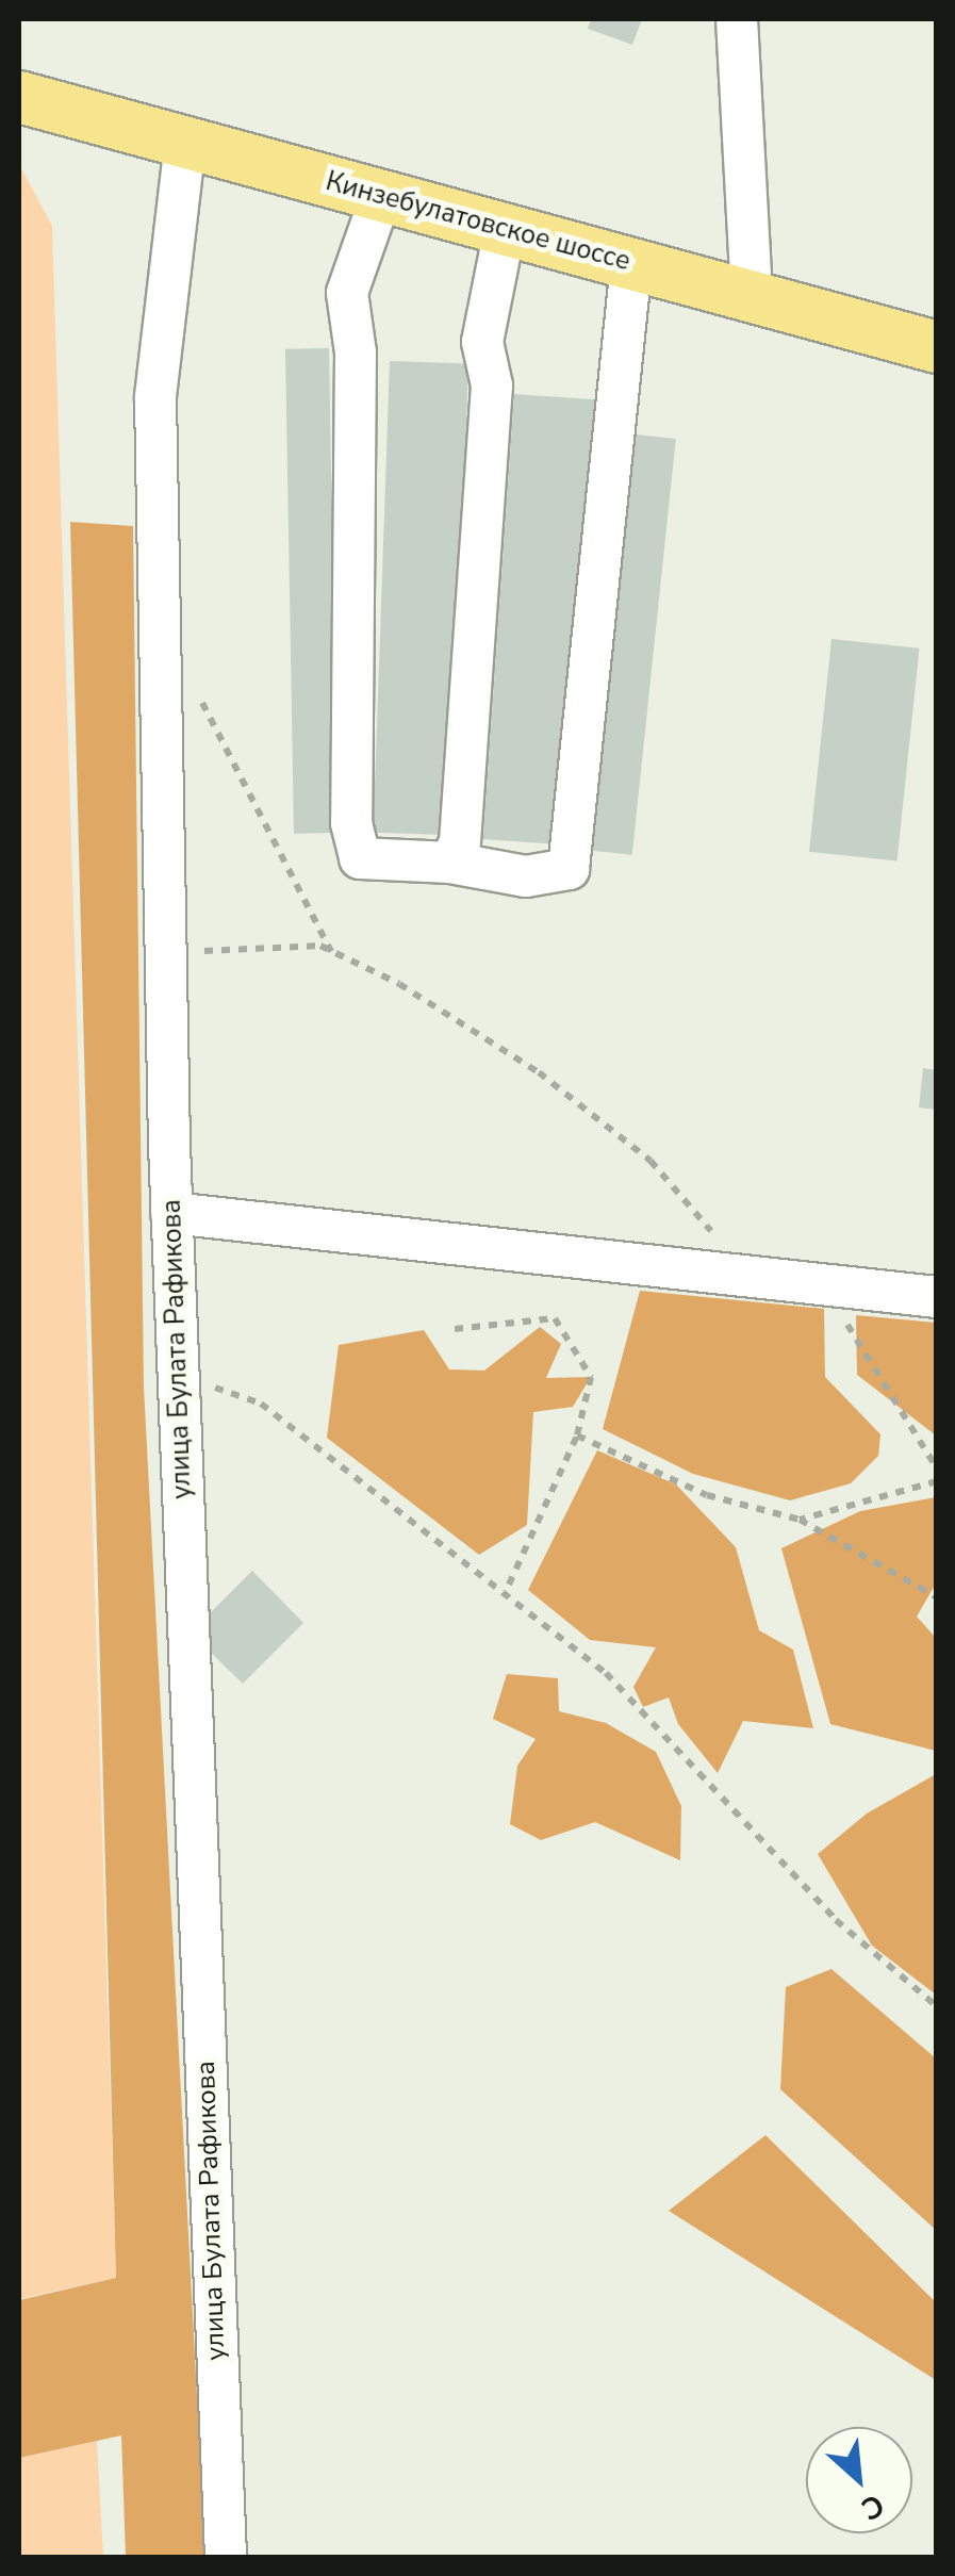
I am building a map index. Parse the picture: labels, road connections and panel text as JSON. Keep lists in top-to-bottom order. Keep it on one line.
{"streets":{"main road":["Кинзебулатовское шоссе"],"street":["улица Булата Рафикова"]},"crossings":[["Кинзебулатовское шоссе","улица Булата Рафикова"]],"north":"bottom right"}
